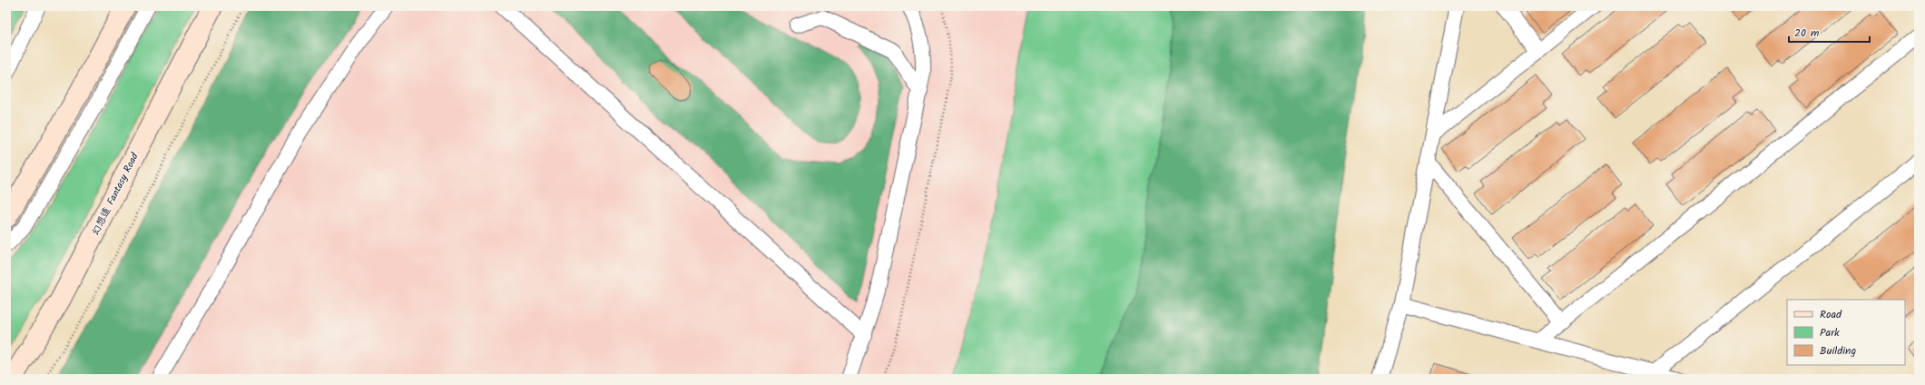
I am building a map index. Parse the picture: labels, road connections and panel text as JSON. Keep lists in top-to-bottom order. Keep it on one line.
{"streets":{"main road":["幻想道 Fantasy Road"]},"legend":["Road","Park","Building"],"scale_bar":"20 m"}
